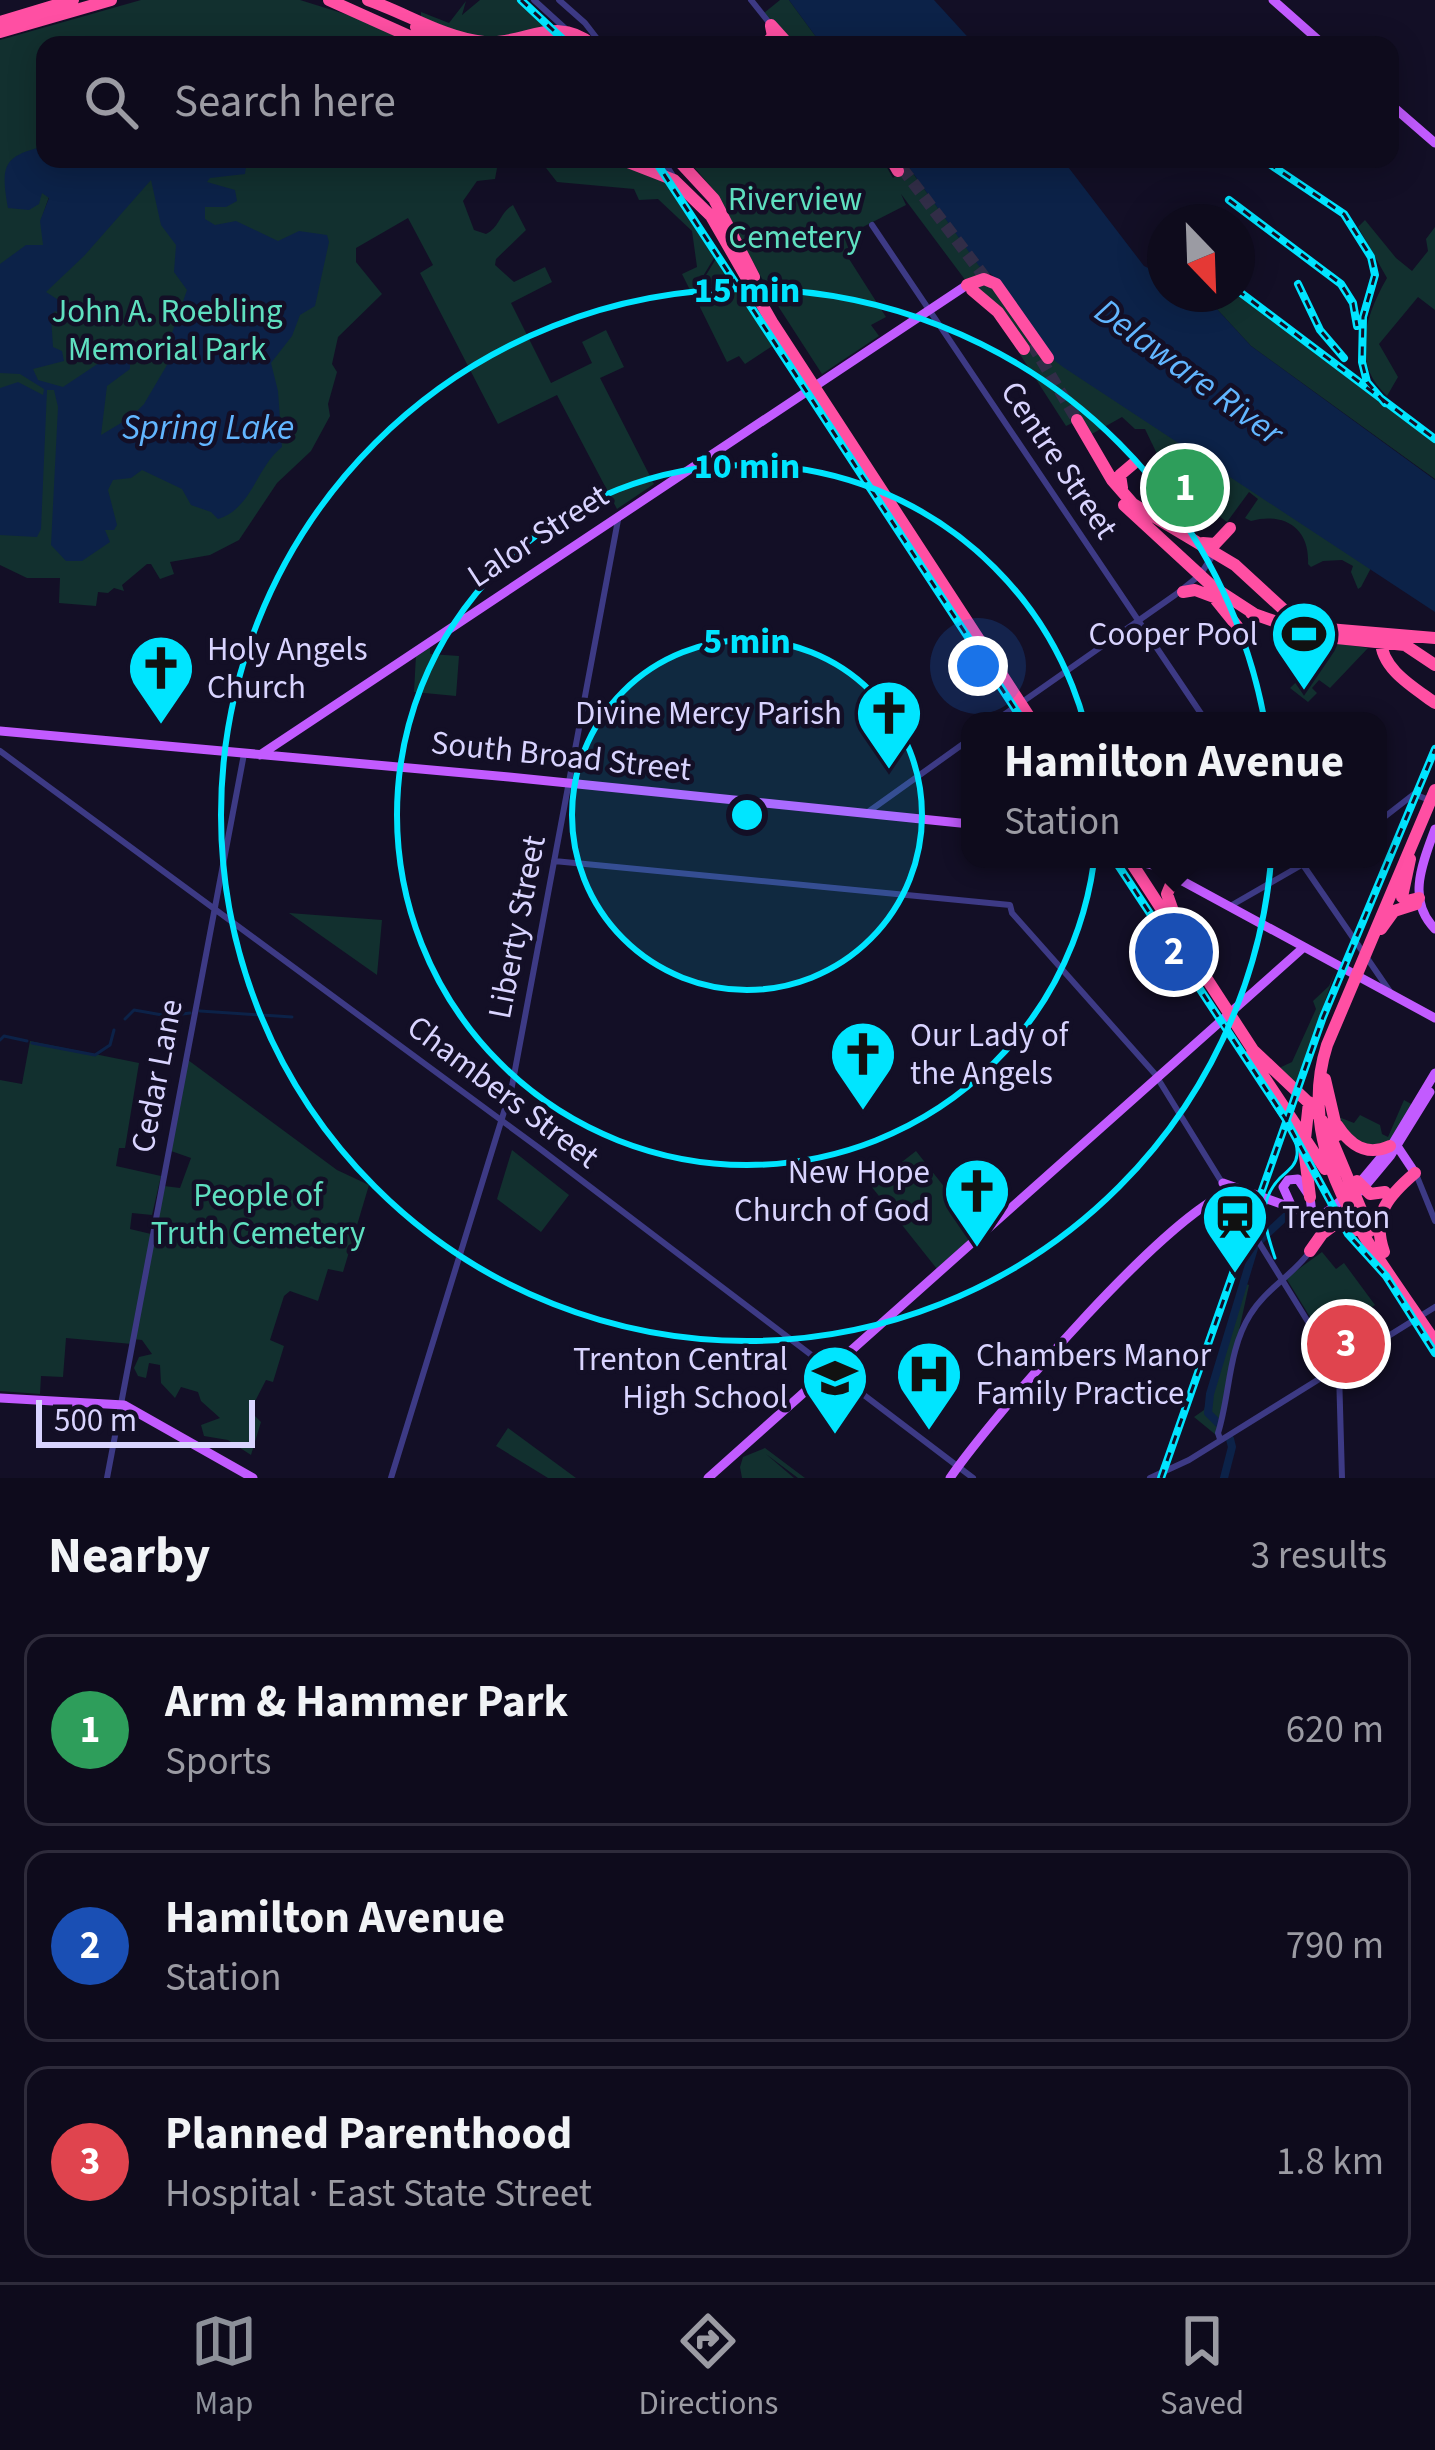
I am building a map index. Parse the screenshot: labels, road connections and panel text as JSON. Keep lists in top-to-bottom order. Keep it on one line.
{"streets":{"main road":["Lalor Street","South Broad Street"],"street":["Centre Street","Liberty Street","Cedar Lane","Chambers Street"]},"crossings":[["Centre Street","Lalor Street"],["Lalor Street","South Broad Street"],["Lalor Street","Liberty Street"],["South Broad Street","Liberty Street"],["South Broad Street","Cedar Lane"],["Liberty Street","Chambers Street"],["Cedar Lane","Chambers Street"]],"water":["Delaware River","Spring Lake"],"parks":["Riverview Cemetery","John A. Roebling Memorial Park","People of Truth Cemetery"],"places":{"sports":["Cooper Pool"],"church":["Holy Angels Church","Divine Mercy Parish","Our Lady of the Angels","New Hope Church of God"],"station":["Trenton"],"hospital":["Chambers Manor Family Practice"],"school or university":["Trenton Central High School"]},"scale_bar":"500 m","north":"bottom right","page":{"search":"Search here","pins":["1","2","3"],"popup":["Hamilton Avenue","Station"],"scale":"500 m","heading":["Nearby","3 results"],"list":[{"mark":"1","name":"Arm & Hammer Park","note":"Sports","value":"620 m"},{"mark":"2","name":"Hamilton Avenue","note":"Station","value":"790 m"},{"mark":"3","name":"Planned Parenthood","note":"Hospital · East State Street","value":"1.8 km"}],"nav":["Map","Directions","Saved"]},"rings":["15 min","10 min","5 min"]}
